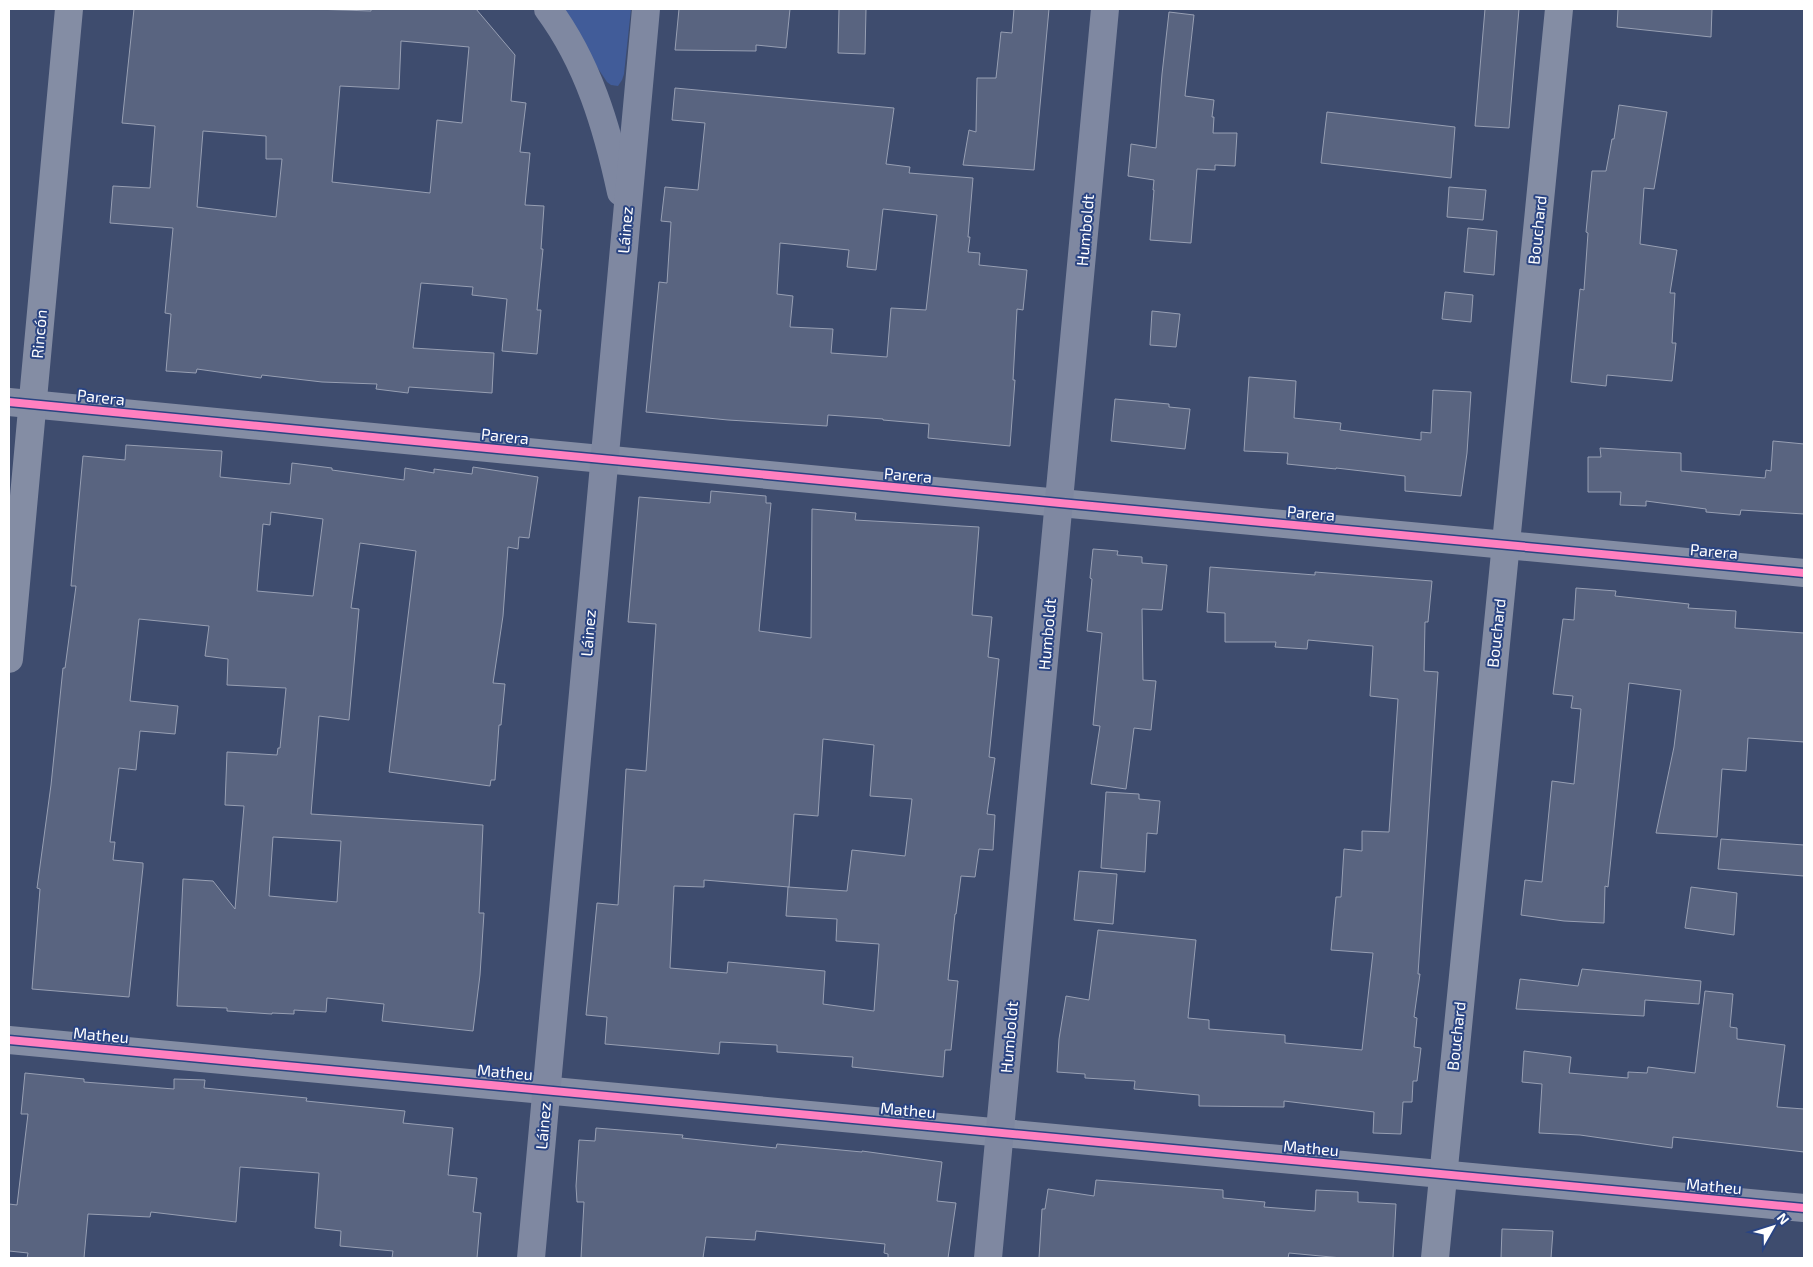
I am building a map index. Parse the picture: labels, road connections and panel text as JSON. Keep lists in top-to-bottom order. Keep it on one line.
{"streets":{"main road":["Láinez","Humboldt"],"street":["Bouchard","Rincón","Parera","Matheu"]},"crossings":[["Láinez","Parera"],["Láinez","Matheu"],["Humboldt","Parera"],["Humboldt","Matheu"],["Bouchard","Parera"],["Bouchard","Matheu"],["Rincón","Parera"]],"north":"top right"}
